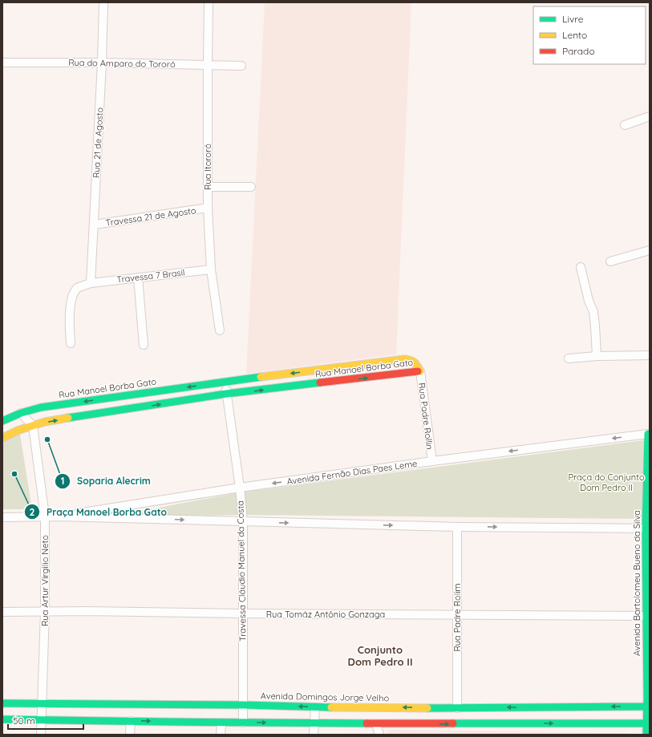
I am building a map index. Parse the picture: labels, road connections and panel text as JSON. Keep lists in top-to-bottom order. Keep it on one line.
{"streets":{"street":["Rua do Amparo do Tororó","Rua 21 de Agosto","Rua Itororó","Travessa 21 de Agosto","Travessa 7 Brasil","Rua Manoel Borba Gato","Rua Padre Rollin","Avenida Fernão Dias Paes Leme","Travessa Cláudio Manuel da Costa","Rua Artur Virgilio Neto","Avenida Bartolomeu Bueno da Silva","Rua Tomáz Antônio Gonzaga","Rua Padre Rolim","Avenida Domingos Jorge Velho"]},"crossings":[["Rua do Amparo do Tororó","Rua 21 de Agosto"],["Rua do Amparo do Tororó","Rua Itororó"],["Rua 21 de Agosto","Travessa 21 de Agosto"],["Rua 21 de Agosto","Travessa 7 Brasil"],["Rua Itororó","Travessa 21 de Agosto"],["Rua Itororó","Travessa 7 Brasil"],["Rua Manoel Borba Gato","Rua Padre Rollin"],["Rua Manoel Borba Gato","Travessa Cláudio Manuel da Costa"],["Rua Manoel Borba Gato","Rua Artur Virgilio Neto"],["Rua Padre Rollin","Avenida Fernão Dias Paes Leme"],["Avenida Fernão Dias Paes Leme","Travessa Cláudio Manuel da Costa"],["Avenida Fernão Dias Paes Leme","Rua Artur Virgilio Neto"],["Avenida Fernão Dias Paes Leme","Avenida Bartolomeu Bueno da Silva"],["Avenida Fernão Dias Paes Leme","Rua Padre Rolim"],["Travessa Cláudio Manuel da Costa","Rua Tomáz Antônio Gonzaga"],["Travessa Cláudio Manuel da Costa","Avenida Domingos Jorge Velho"],["Rua Artur Virgilio Neto","Rua Tomáz Antônio Gonzaga"],["Rua Artur Virgilio Neto","Avenida Domingos Jorge Velho"],["Avenida Bartolomeu Bueno da Silva","Rua Tomáz Antônio Gonzaga"],["Avenida Bartolomeu Bueno da Silva","Avenida Domingos Jorge Velho"],["Rua Tomáz Antônio Gonzaga","Rua Padre Rolim"],["Rua Padre Rolim","Avenida Domingos Jorge Velho"]],"districts":["Conjunto Dom Pedro II"],"parks":["Praça do Conjunto Dom Pedro II"],"places":["Soparia Alecrim","Praça Manoel Borba Gato"],"legend":["Livre","Lento","Parado"],"scale_bar":"50 m"}
